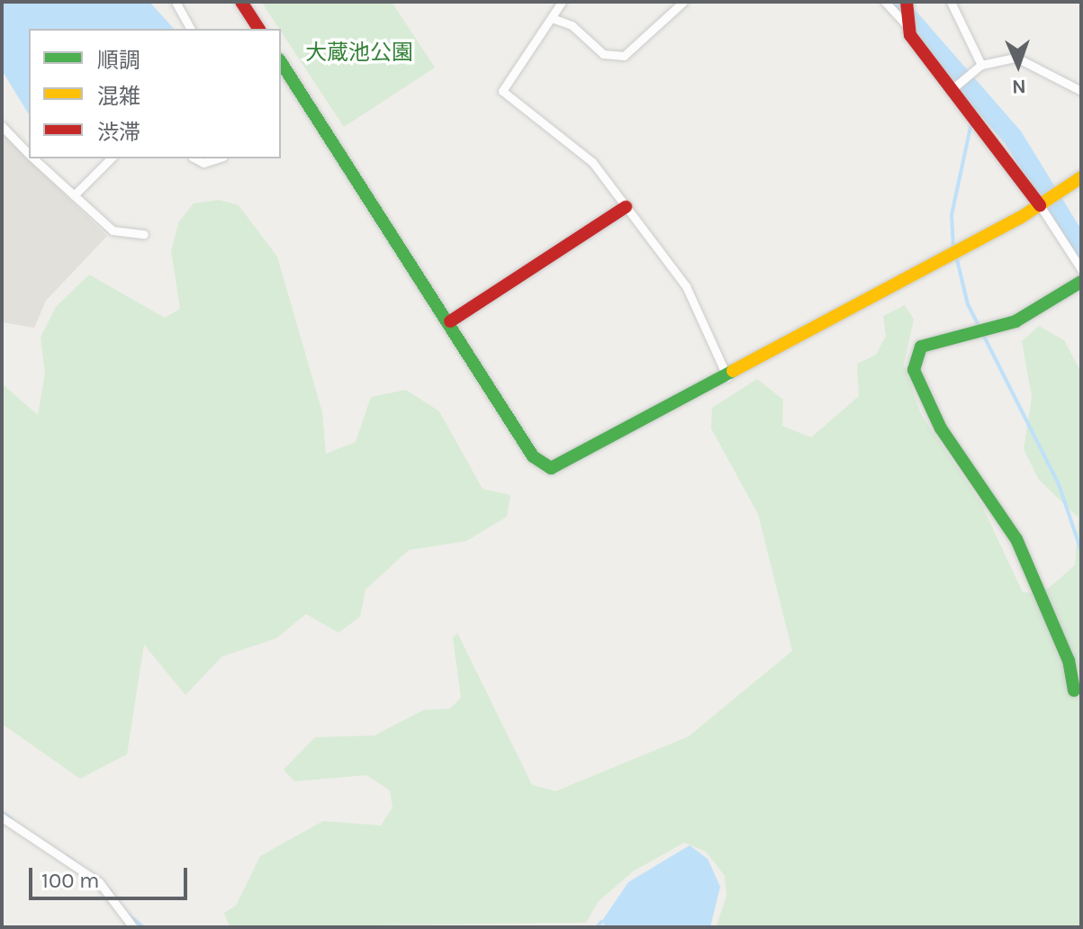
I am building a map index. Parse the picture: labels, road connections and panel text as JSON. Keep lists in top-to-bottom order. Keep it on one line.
{"parks":["大蔵池公園"],"legend":["順調","混雑","渋滞"],"scale_bar":"100 m","north":"bottom"}
